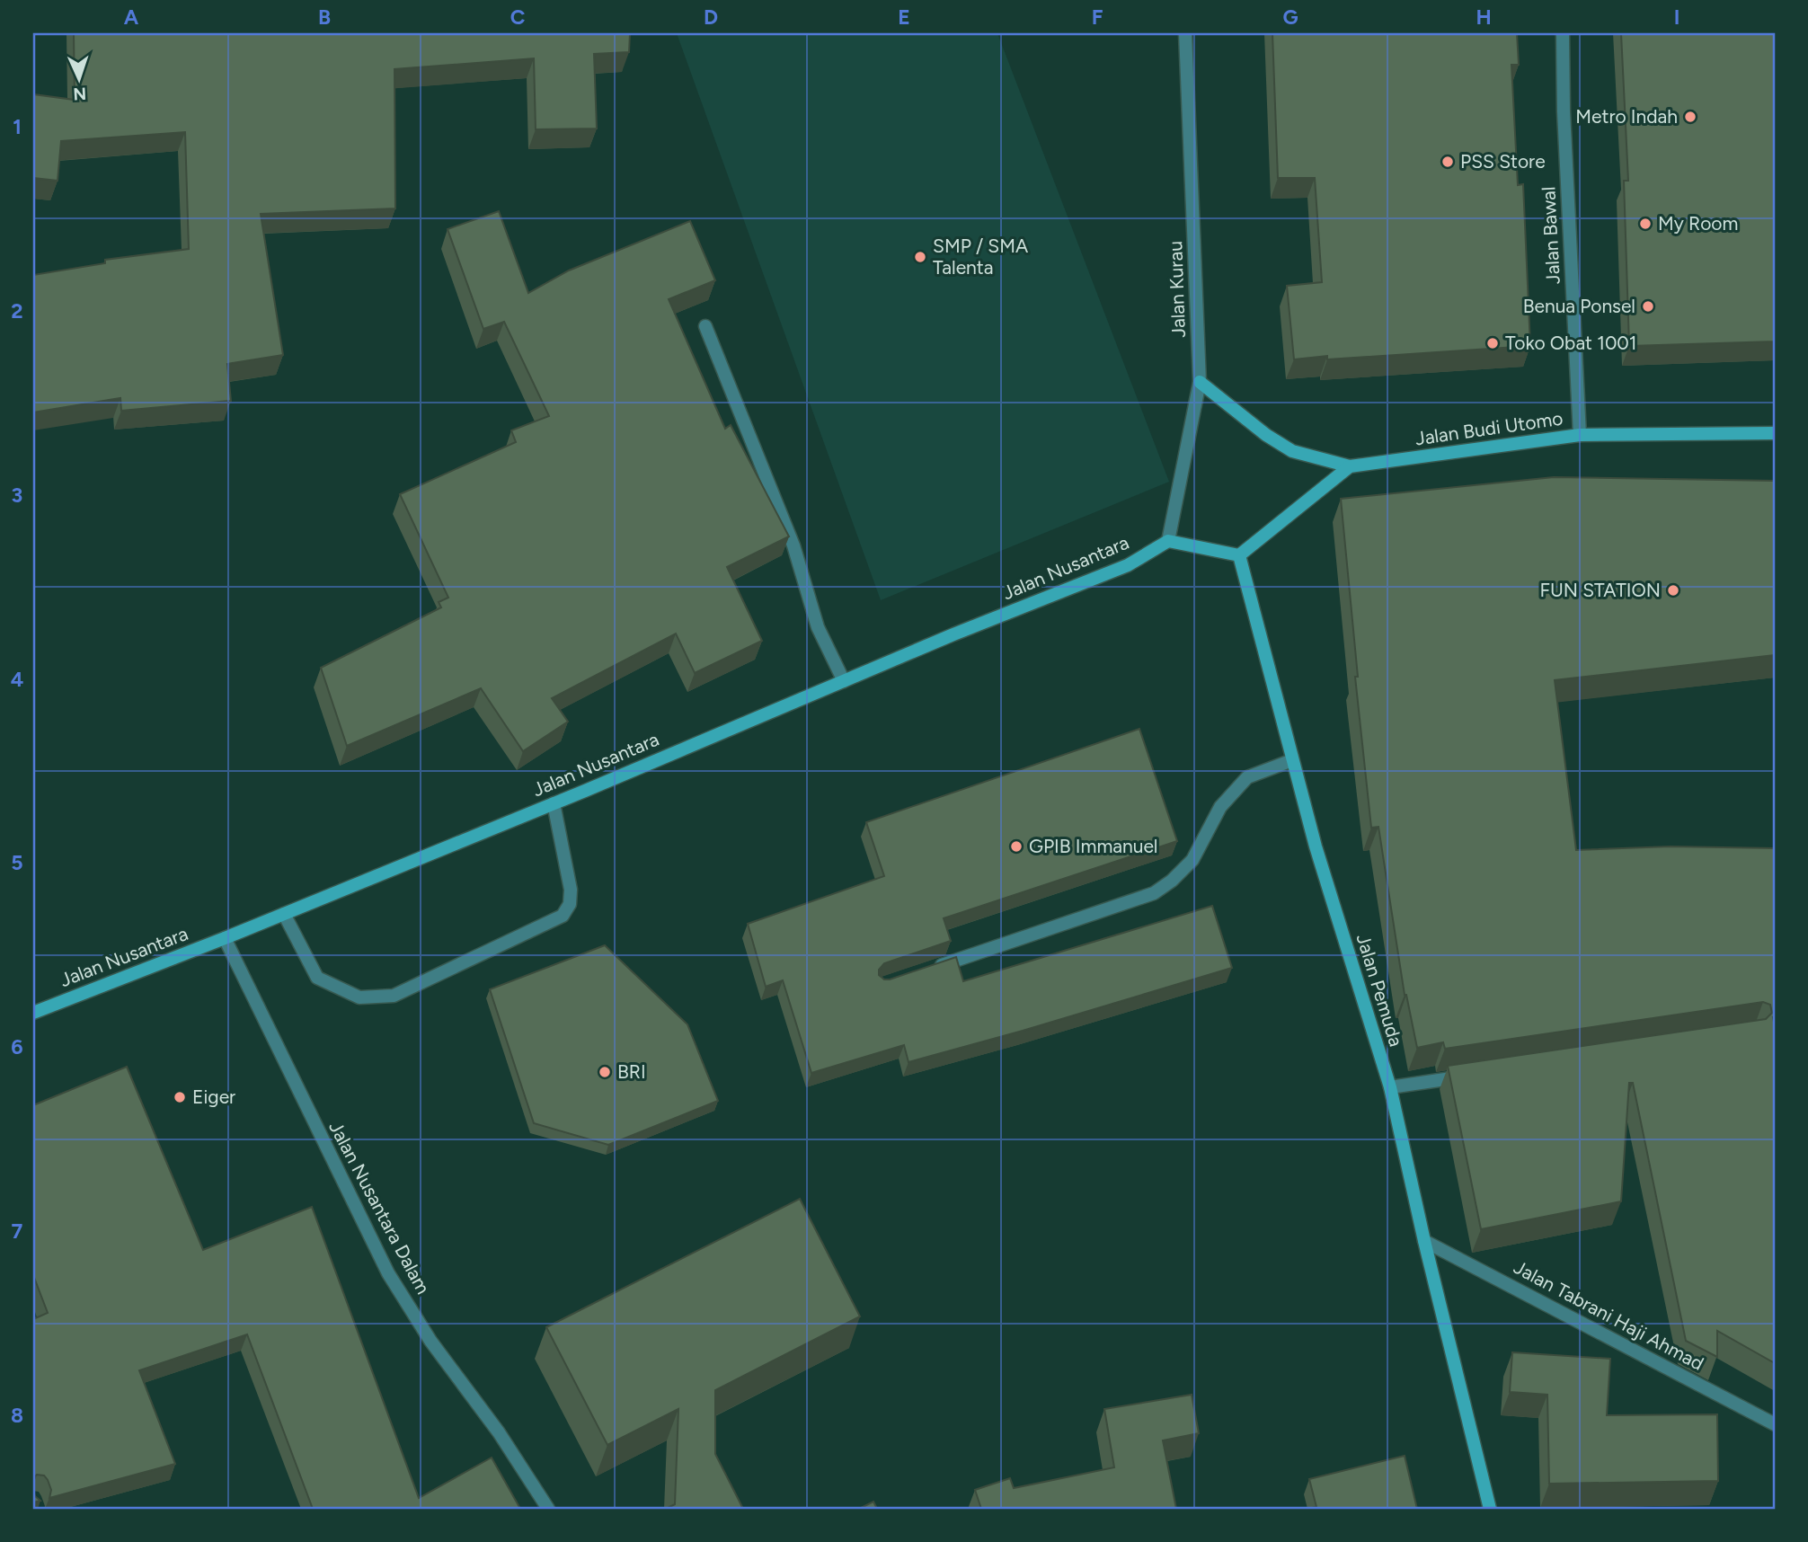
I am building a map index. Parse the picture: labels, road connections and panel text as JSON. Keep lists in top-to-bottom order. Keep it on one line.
{"streets":{"main road":["Jalan Budi Utomo","Jalan Nusantara","Jalan Pemuda"],"street":["Jalan Bawal","Jalan Kurau","Jalan Nusantara Dalam","Jalan Tabrani Haji Ahmad"]},"crossings":[["Jalan Bawal","Jalan Budi Utomo"],["Jalan Kurau","Jalan Nusantara"],["Jalan Nusantara","Jalan Nusantara Dalam"],["Jalan Pemuda","Jalan Tabrani Haji Ahmad"]],"places":["Metro Indah","PSS Store","My Room","SMP / SMA Talenta","Benua Ponsel","Toko Obat 1001","FUN STATION","GPIB Immanuel","BRI","Eiger"],"north":"bottom","grid":{"columns":["A","B","C","D","E","F","G","H","I"],"rows":["1","2","3","4","5","6","7","8"]}}
